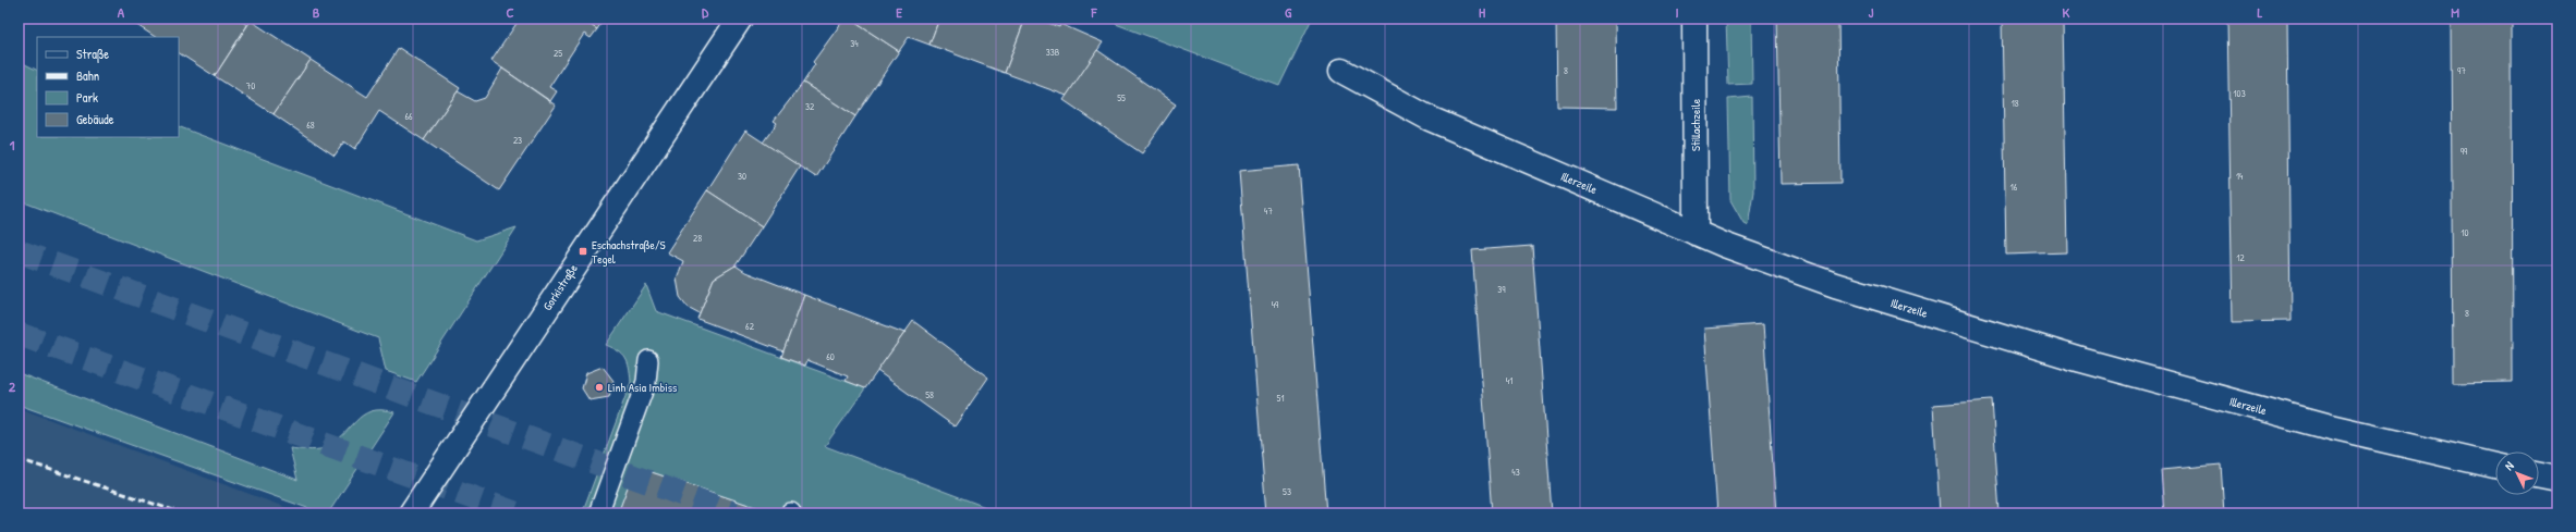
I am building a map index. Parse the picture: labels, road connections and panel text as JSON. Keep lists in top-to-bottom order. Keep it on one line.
{"streets":{"street":["Stillachzeile","Illerzeile","Gorkistraße"]},"crossings":[["Stillachzeile","Illerzeile"]],"places":{"transit":["Eschachstraße/S Tegel"],"other":["Linh Asia Imbiss"]},"house_numbers":["34","33B","25","8","97","70","103","55","18","32","66","68","23","99","30","14","16","47","10","28","12","39","49","8","62","60","41","58","51","43","53"],"legend":["Straße","Bahn","Park","Gebäude"],"north":"top left","grid":{"columns":["A","B","C","D","E","F","G","H","I","J","K","L","M"],"rows":["1","2"]}}
